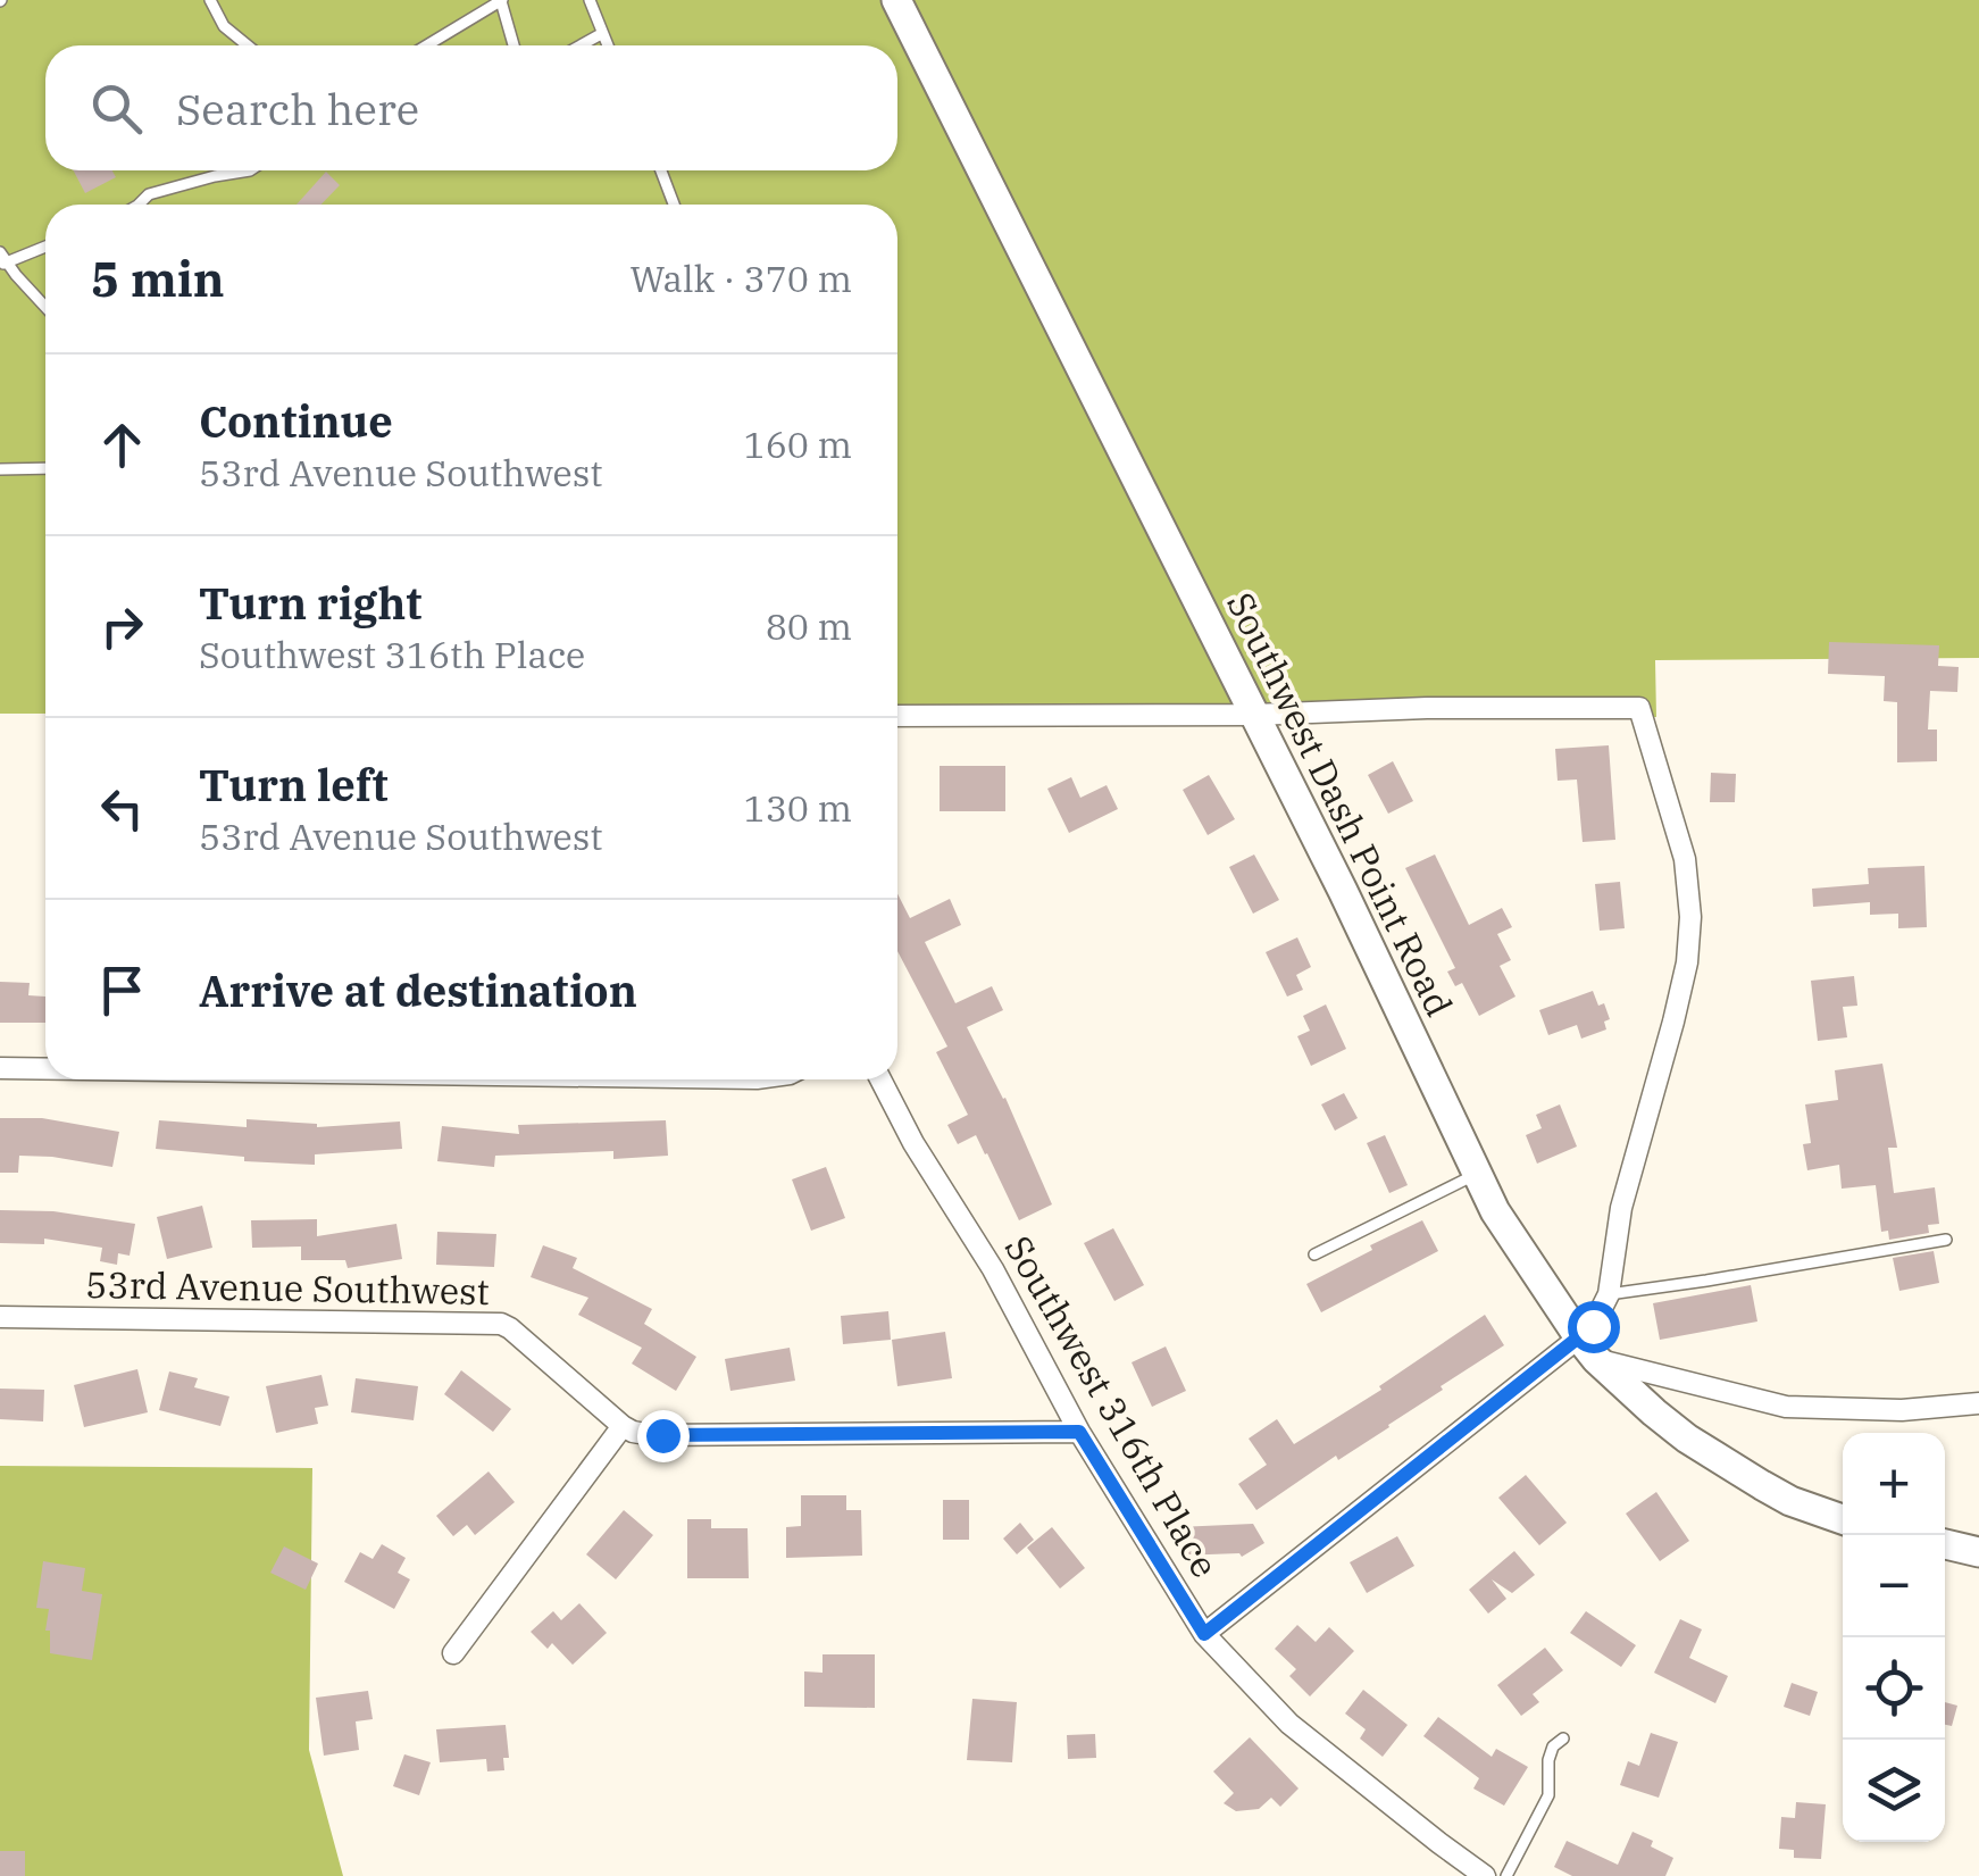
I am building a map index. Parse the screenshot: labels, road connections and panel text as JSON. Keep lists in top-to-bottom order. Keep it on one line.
{"streets":{"main road":["Southwest Dash Point Road"],"street":["53rd Avenue Southwest","Southwest 316th Place"]},"crossings":[["53rd Avenue Southwest","Southwest 316th Place"]],"page":{"search":"Search here","heading":["5 min","Walk · 370 m"],"list":[["Continue","53rd Avenue Southwest","160 m"],["Turn right","Southwest 316th Place","80 m"],["Turn left","53rd Avenue Southwest","130 m"],"Arrive at destination"],"map_buttons":["+","−"]}}
